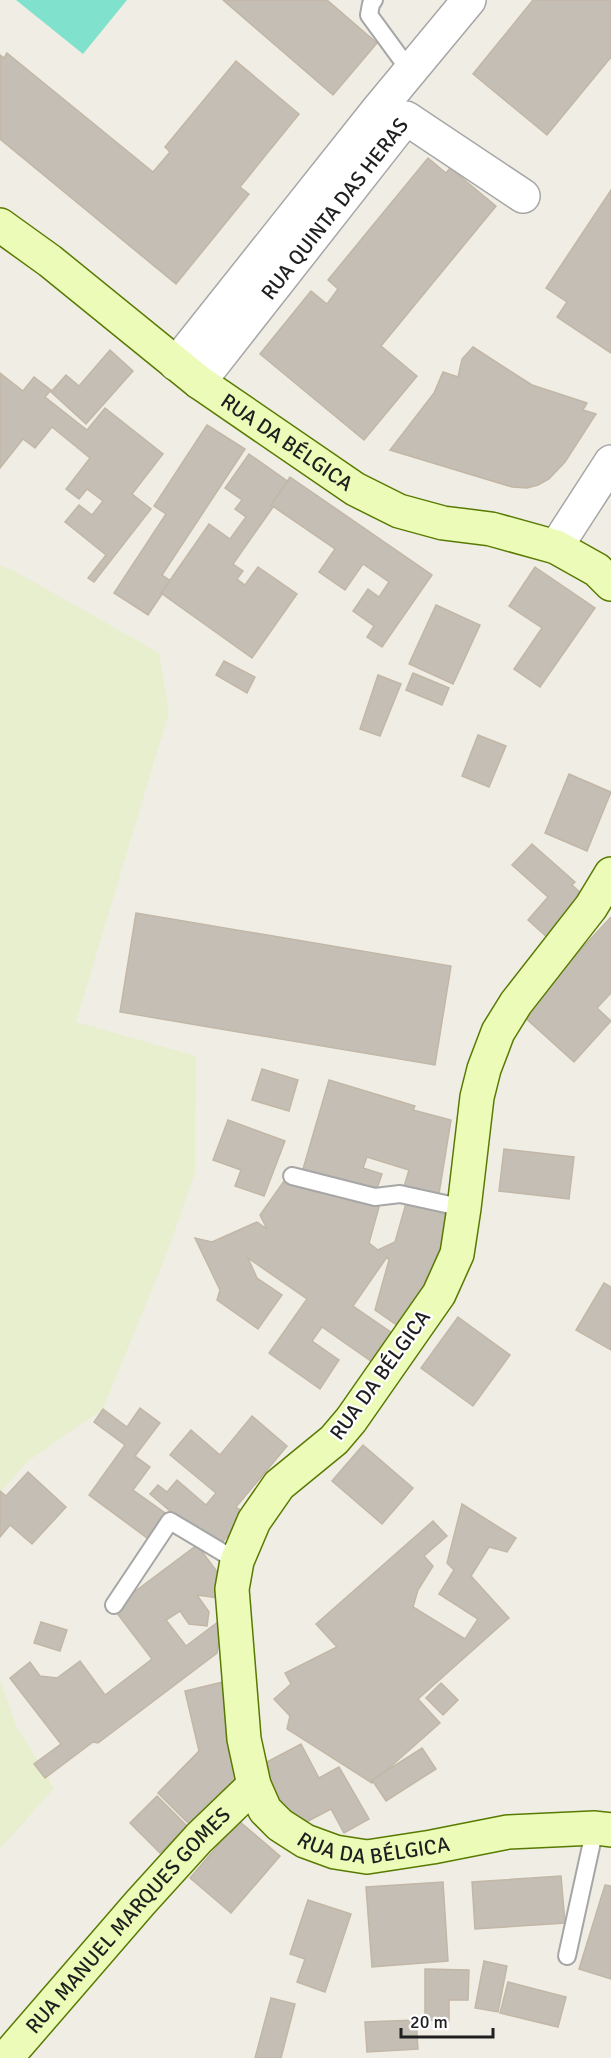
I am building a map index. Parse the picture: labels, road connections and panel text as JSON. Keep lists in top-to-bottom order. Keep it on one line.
{"streets":{"main road":["RUA DA BÉLGICA","RUA MANUEL MARQUES GOMES"],"street":["RUA QUINTA DAS HERAS"]},"crossings":[["RUA QUINTA DAS HERAS","RUA DA BÉLGICA"],["RUA DA BÉLGICA","RUA MANUEL MARQUES GOMES"]],"scale_bar":"20 m"}
